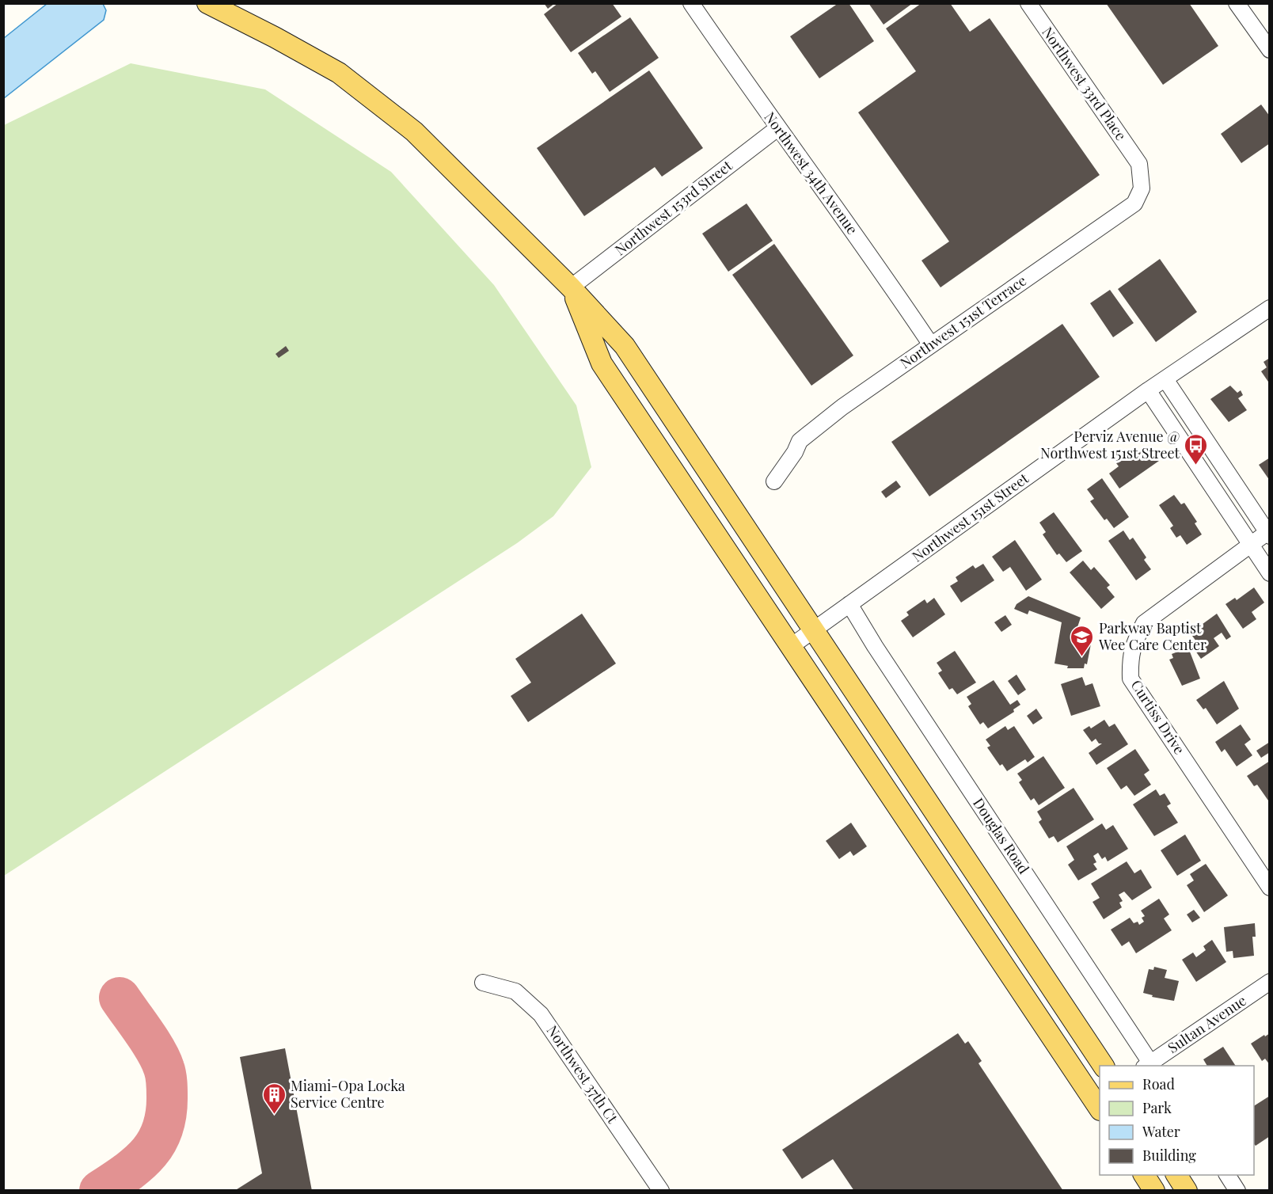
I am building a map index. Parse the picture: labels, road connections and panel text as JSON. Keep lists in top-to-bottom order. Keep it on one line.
{"streets":{"street":["Northwest 33rd Place","Northwest 34th Avenue","Northwest 153rd Street","Northwest 151st Terrace","Northwest 151st Street","Curtiss Drive","Douglas Road","Sultan Avenue","Northwest 37th Ct"]},"crossings":[["Northwest 33rd Place","Northwest 151st Terrace"],["Northwest 34th Avenue","Northwest 153rd Street"],["Northwest 34th Avenue","Northwest 151st Terrace"],["Northwest 151st Street","Douglas Road"],["Douglas Road","Sultan Avenue"]],"places":{"bus stop":["Perviz Avenue @ Northwest 151st Street"],"school or university":["Parkway Baptist Wee Care Center"],"building":["Miami-Opa Locka Service Centre"]},"legend":["Road","Park","Water","Building"]}
